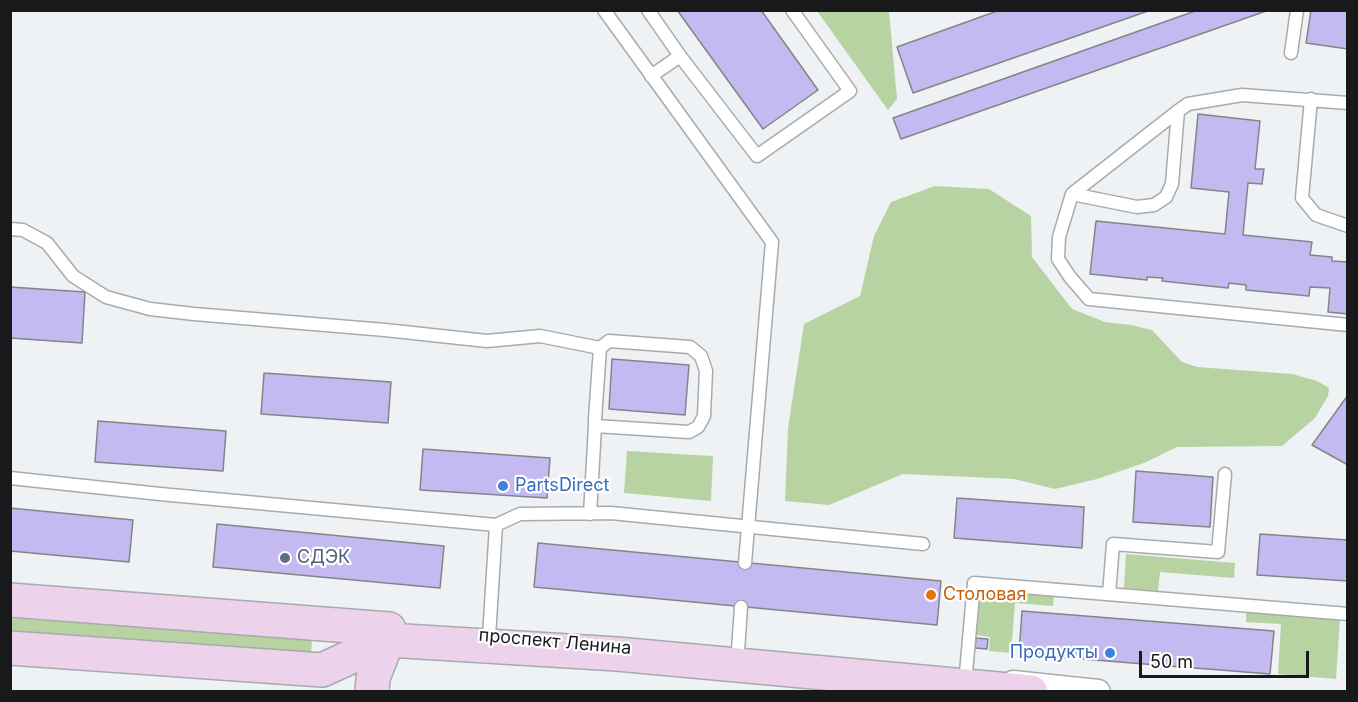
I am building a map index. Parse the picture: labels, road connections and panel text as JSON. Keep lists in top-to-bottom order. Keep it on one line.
{"streets":{"main road":["проспект Ленина"]},"places":["PartsDirect","СДЭК","Столовая","Продукты"],"scale_bar":"50 m"}
